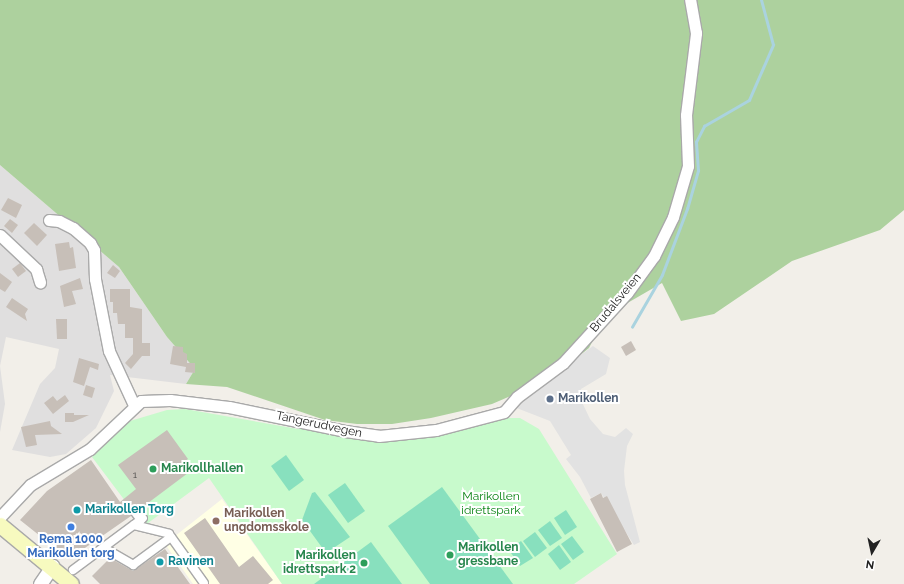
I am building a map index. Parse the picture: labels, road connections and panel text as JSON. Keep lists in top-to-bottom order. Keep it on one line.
{"streets":{"street":["Brudalsveien","Tangerudvegen"]},"crossings":[["Brudalsveien","Tangerudvegen"]],"parks":["Marikollen idrettspark"],"places":["Marikollen","Marikollhallen","Marikollen Torg","Marikollen ungdomsskole","Rema 1000 Marikollen torg","Marikollen gressbane","Ravinen","Marikollen idrettspark 2"],"house_numbers":["1"],"north":"bottom"}
